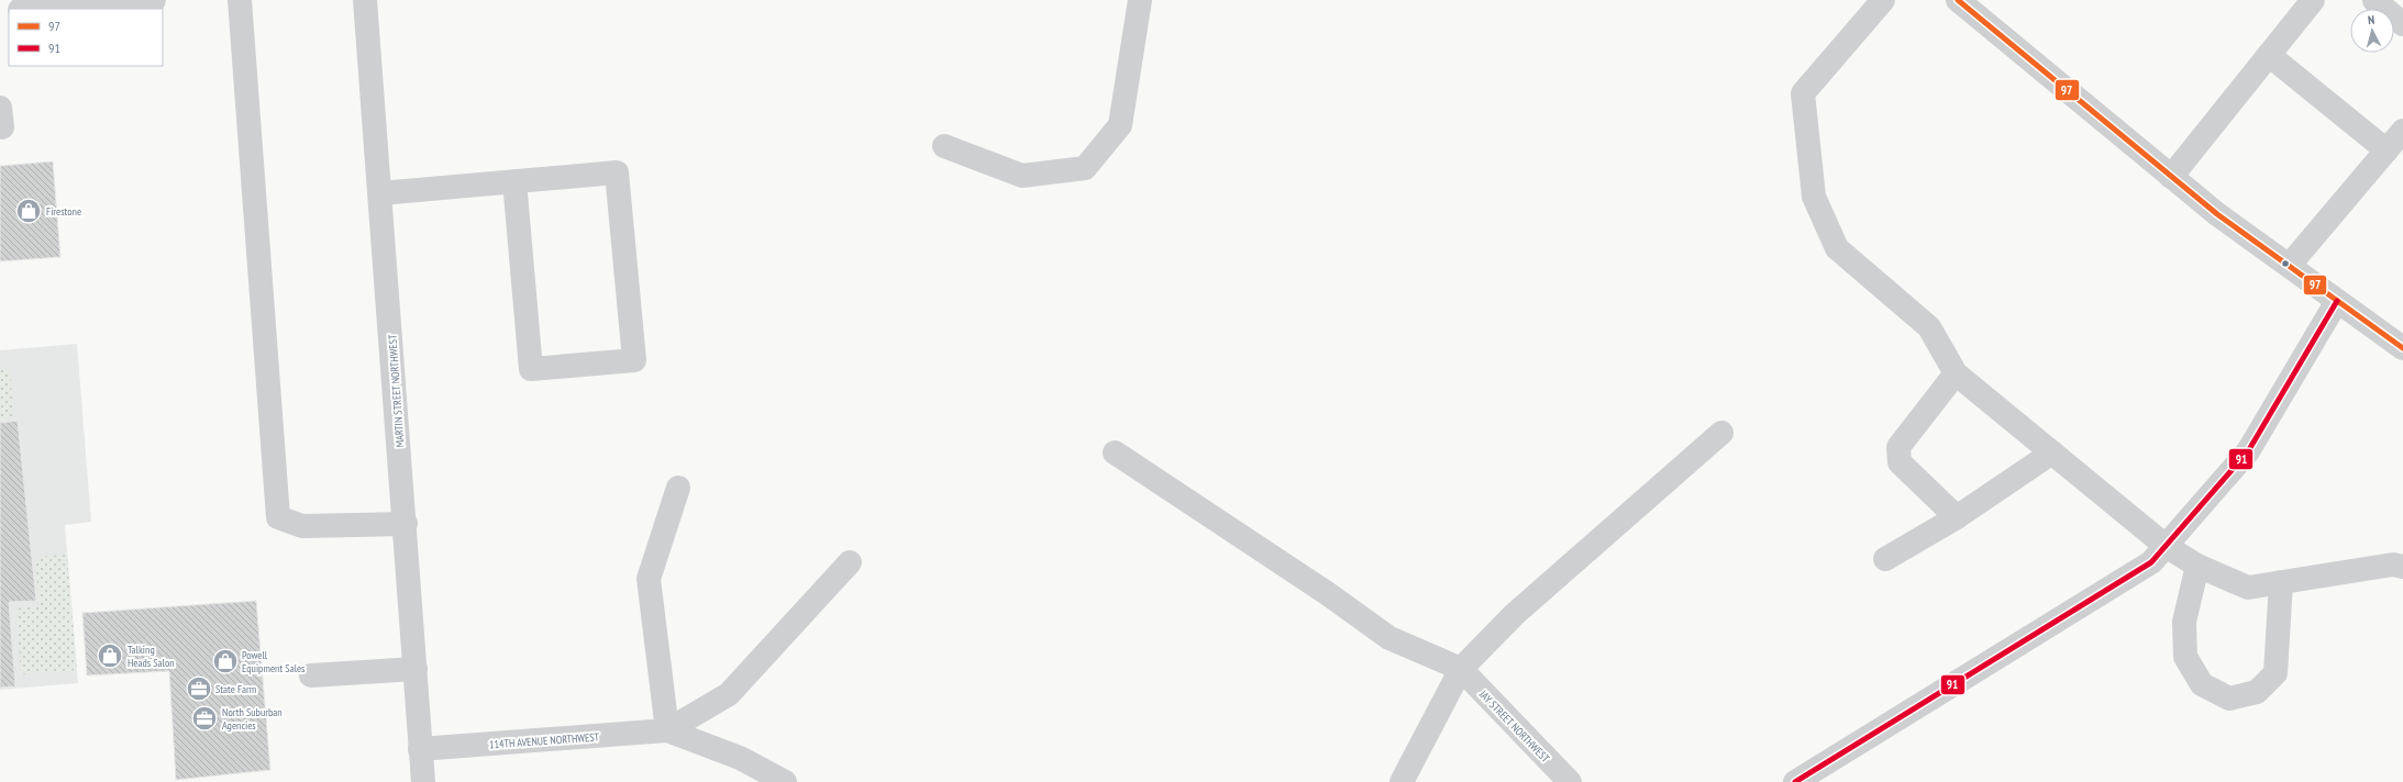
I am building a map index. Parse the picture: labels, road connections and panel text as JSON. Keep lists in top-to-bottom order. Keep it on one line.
{"streets":{"street":["MARTIN STREET NORTHWEST","JAY STREET NORTHWEST","114TH AVENUE NORTHWEST"]},"crossings":[["MARTIN STREET NORTHWEST","114TH AVENUE NORTHWEST"]],"places":{"shop":["Firestone","Talking Heads Salon","Powell Equipment Sales"],"office":["State Farm","North Suburban Agencies"]},"lines":["transit line 97","transit line 91"],"legend":["97","91"],"north":"top"}
